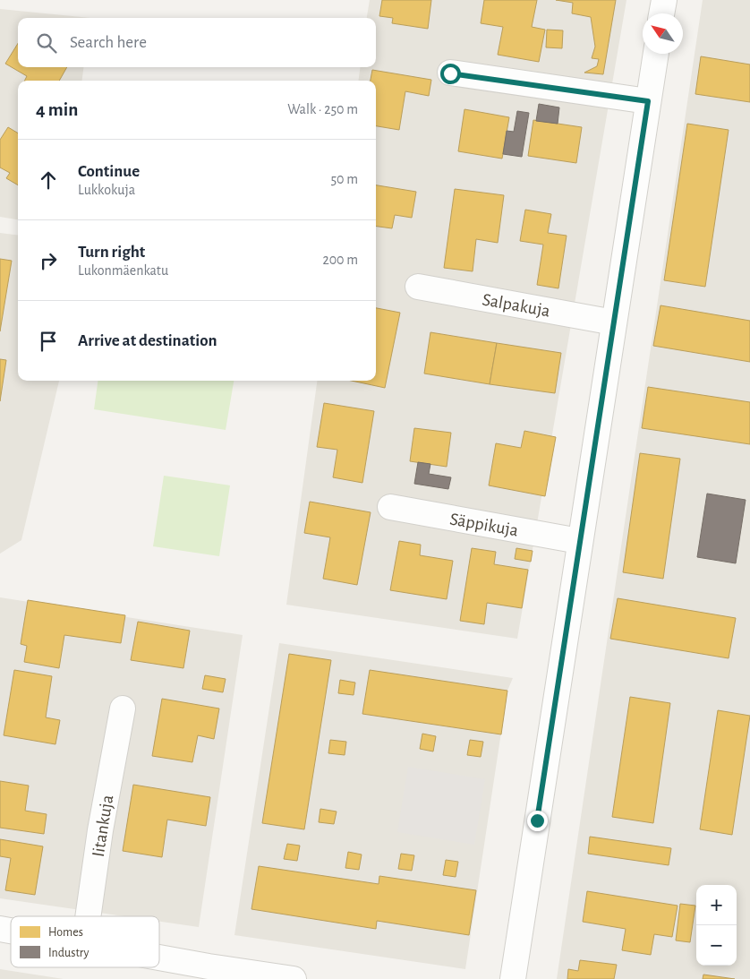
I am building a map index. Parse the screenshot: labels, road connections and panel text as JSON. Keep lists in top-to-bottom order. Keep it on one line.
{"streets":{"street":["Salpakuja","Säppikuja","Iitankuja"]},"legend":["Homes","Industry"],"north":"top left","page":{"search":"Search here","heading":["4 min","Walk · 250 m"],"list":[["Continue","Lukkokuja","50 m"],["Turn right","Lukonmäenkatu","200 m"],"Arrive at destination"],"map_buttons":["+","−"]}}
